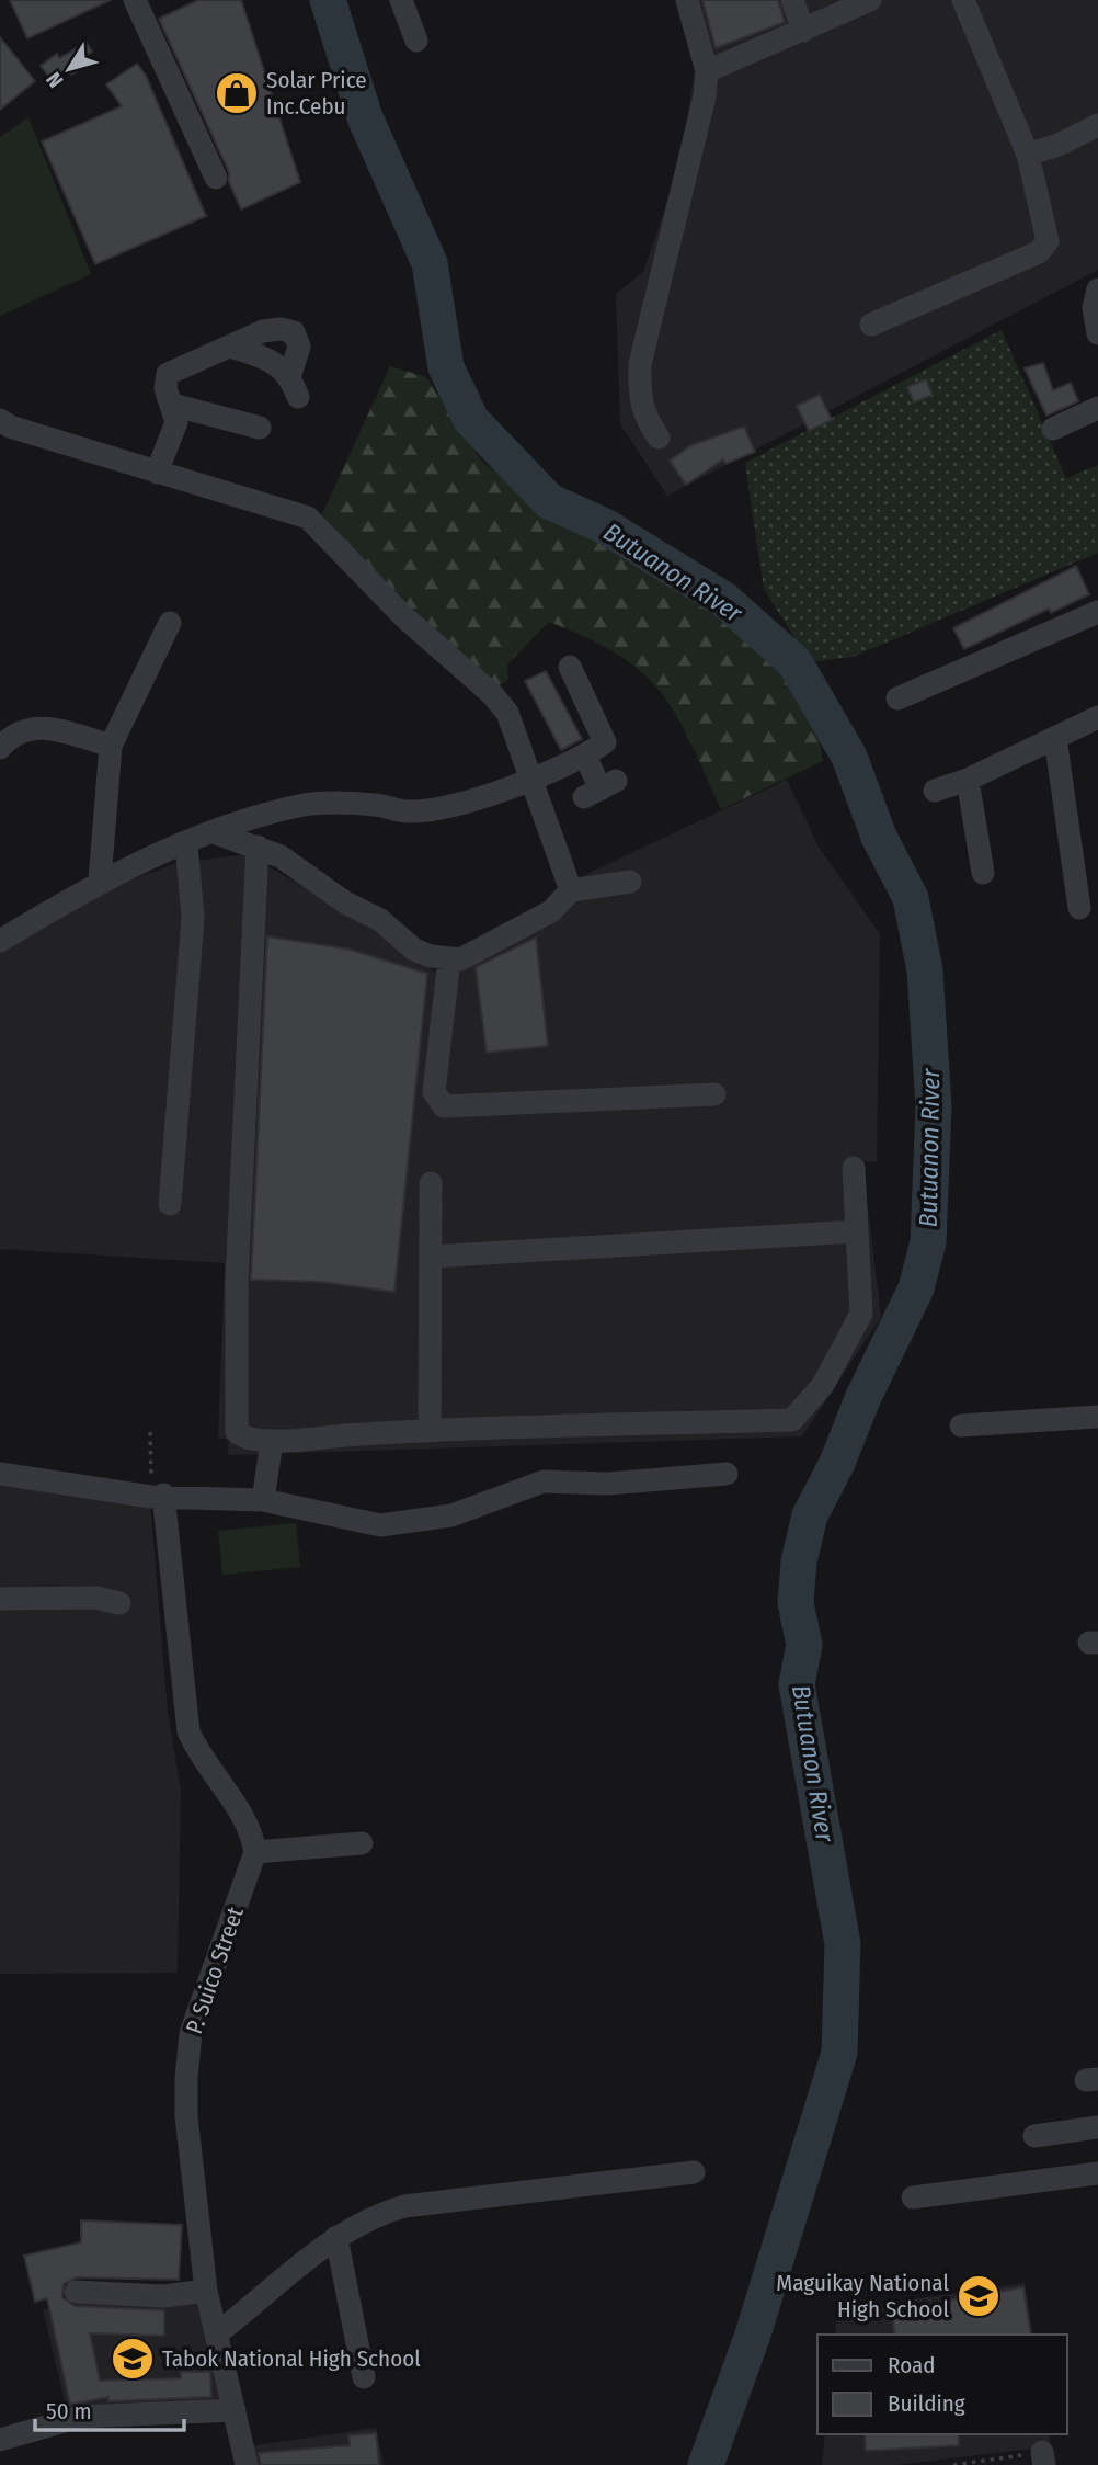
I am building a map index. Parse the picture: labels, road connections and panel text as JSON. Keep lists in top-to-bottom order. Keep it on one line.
{"streets":{"street":["P. Suico Street"]},"water":["Butuanon River"],"places":{"shop":["Solar Price Inc.Cebu"],"school or university":["Maguikay National High School","Tabok National High School"]},"legend":["Road","Building"],"scale_bar":"50 m","north":"bottom left"}
